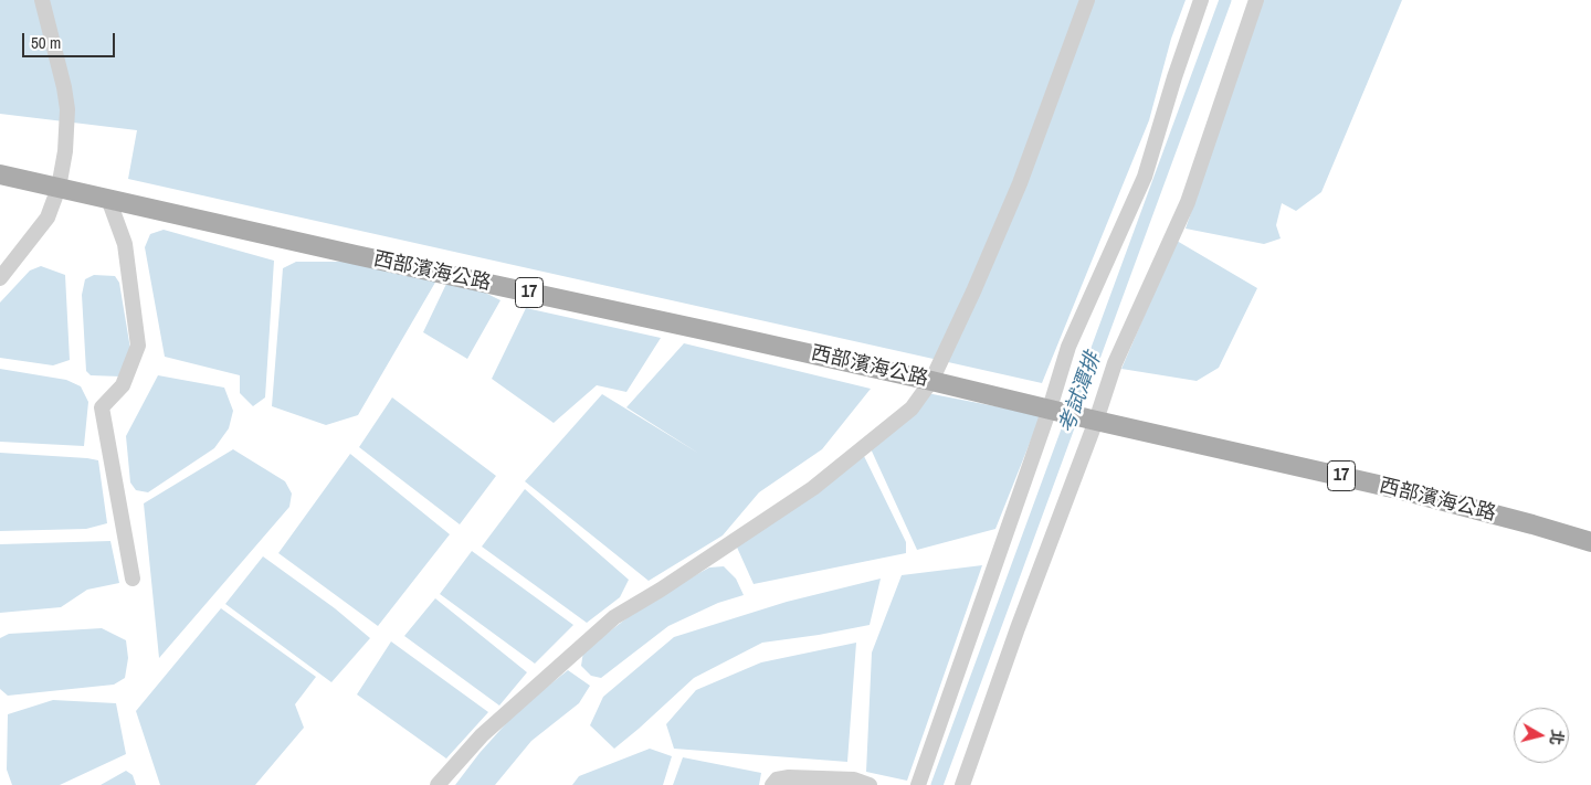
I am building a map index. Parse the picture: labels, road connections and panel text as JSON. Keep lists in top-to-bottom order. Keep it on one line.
{"streets":{"main road":["西部濱海公路","17"]},"crossings":[["西部濱海公路","17"]],"water":["考試潭排"],"scale_bar":"50 m","north":"right"}
